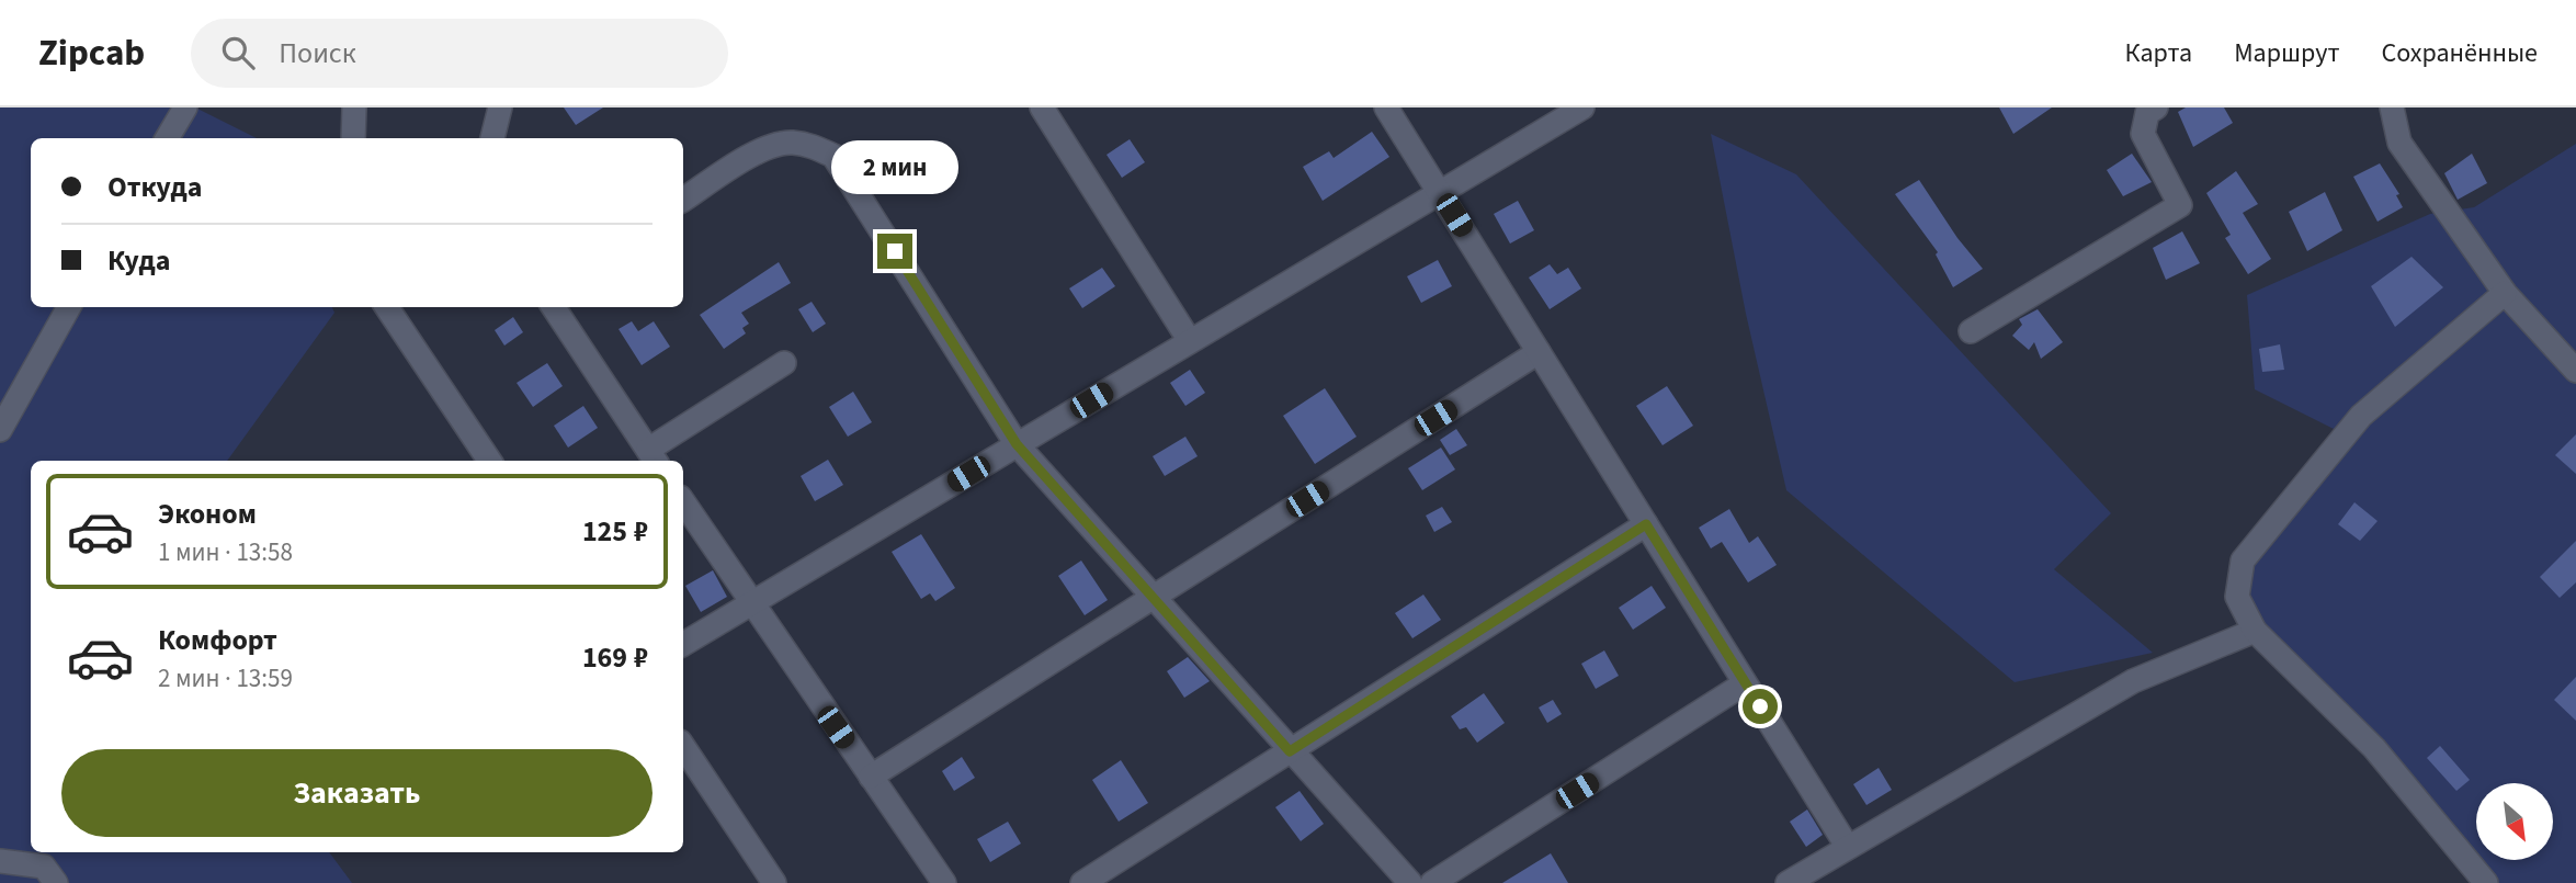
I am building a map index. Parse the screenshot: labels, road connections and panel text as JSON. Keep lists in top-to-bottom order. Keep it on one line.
{"north":"bottom right","page":{"header":"Zipcab","search":"Поиск","nav":["Карта","Маршрут","Сохранённые"],"banner":["Откуда","Куда"],"bubble":"2 мин","list":[{"name":"Эконом","note":"1 мин · 13:58","value":"125 ₽"},{"name":"Комфорт","note":"2 мин · 13:59","value":"169 ₽"}],"buttons":"Заказать"}}
